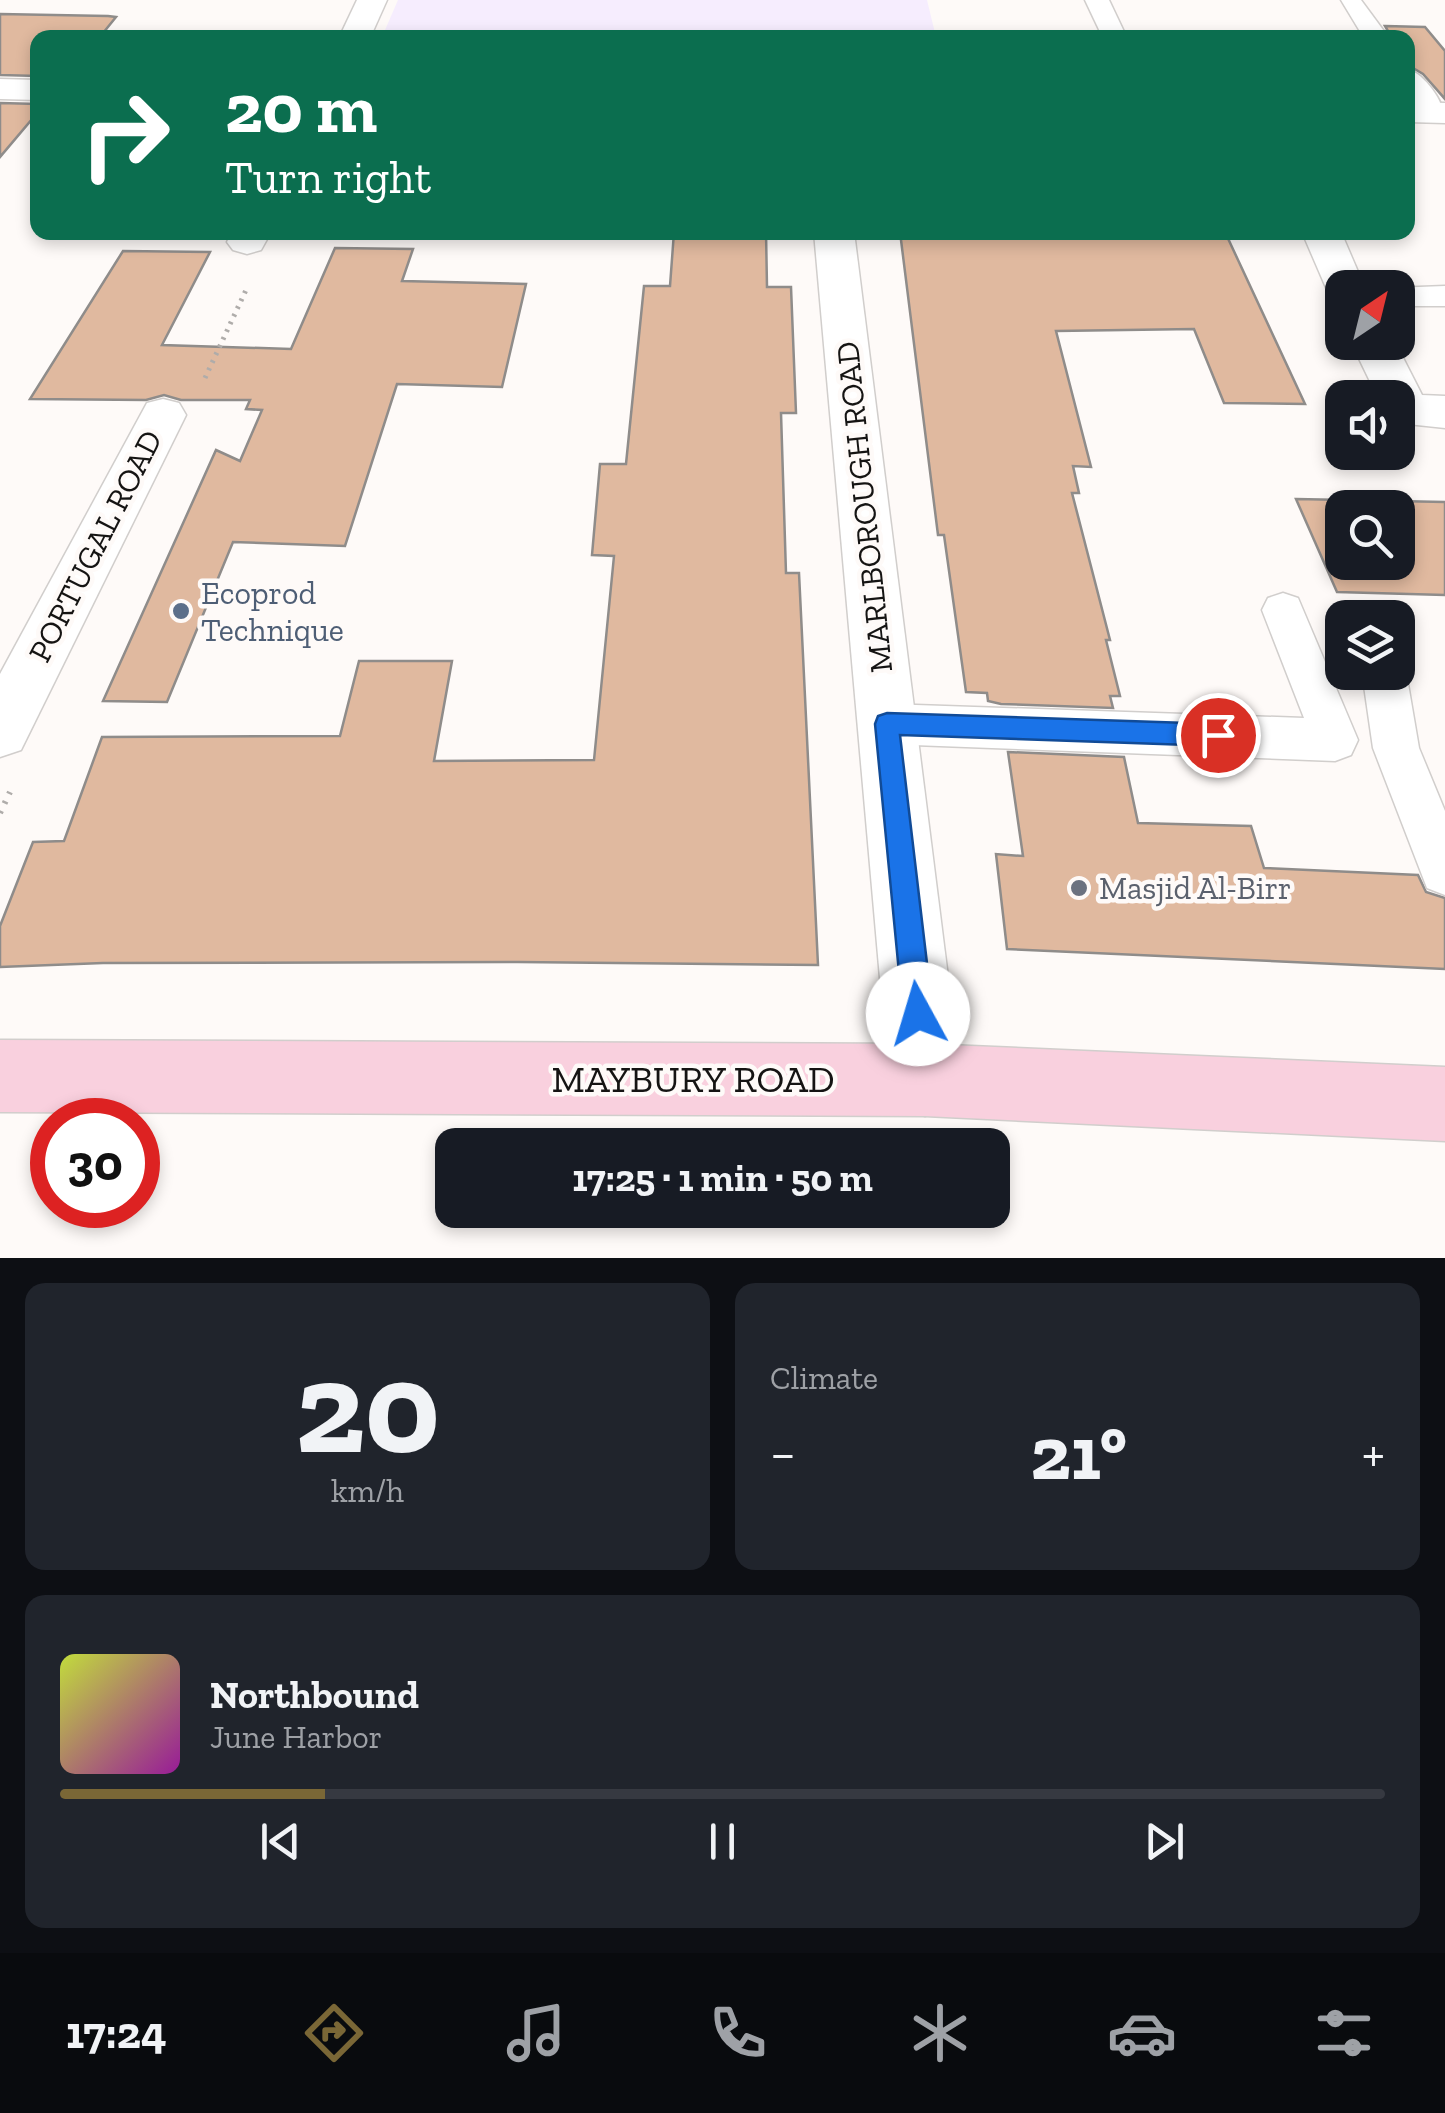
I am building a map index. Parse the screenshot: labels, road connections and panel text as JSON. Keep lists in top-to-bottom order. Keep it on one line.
{"streets":{"street":["MARLBOROUGH ROAD","PORTUGAL ROAD","MAYBURY ROAD"]},"crossings":[["MARLBOROUGH ROAD","MAYBURY ROAD"]],"places":["Ecoprod Technique","Masjid Al-Birr"],"north":"top right","page":{"turn":["20 m","Turn right"],"limit":"30","trip":"17:25 · 1 min · 50 m","tile":[["20","km/h"],"Climate"],"heat":["−","21°","+"],"song":["Northbound","June Harbor"],"tabs":"17:24"}}
